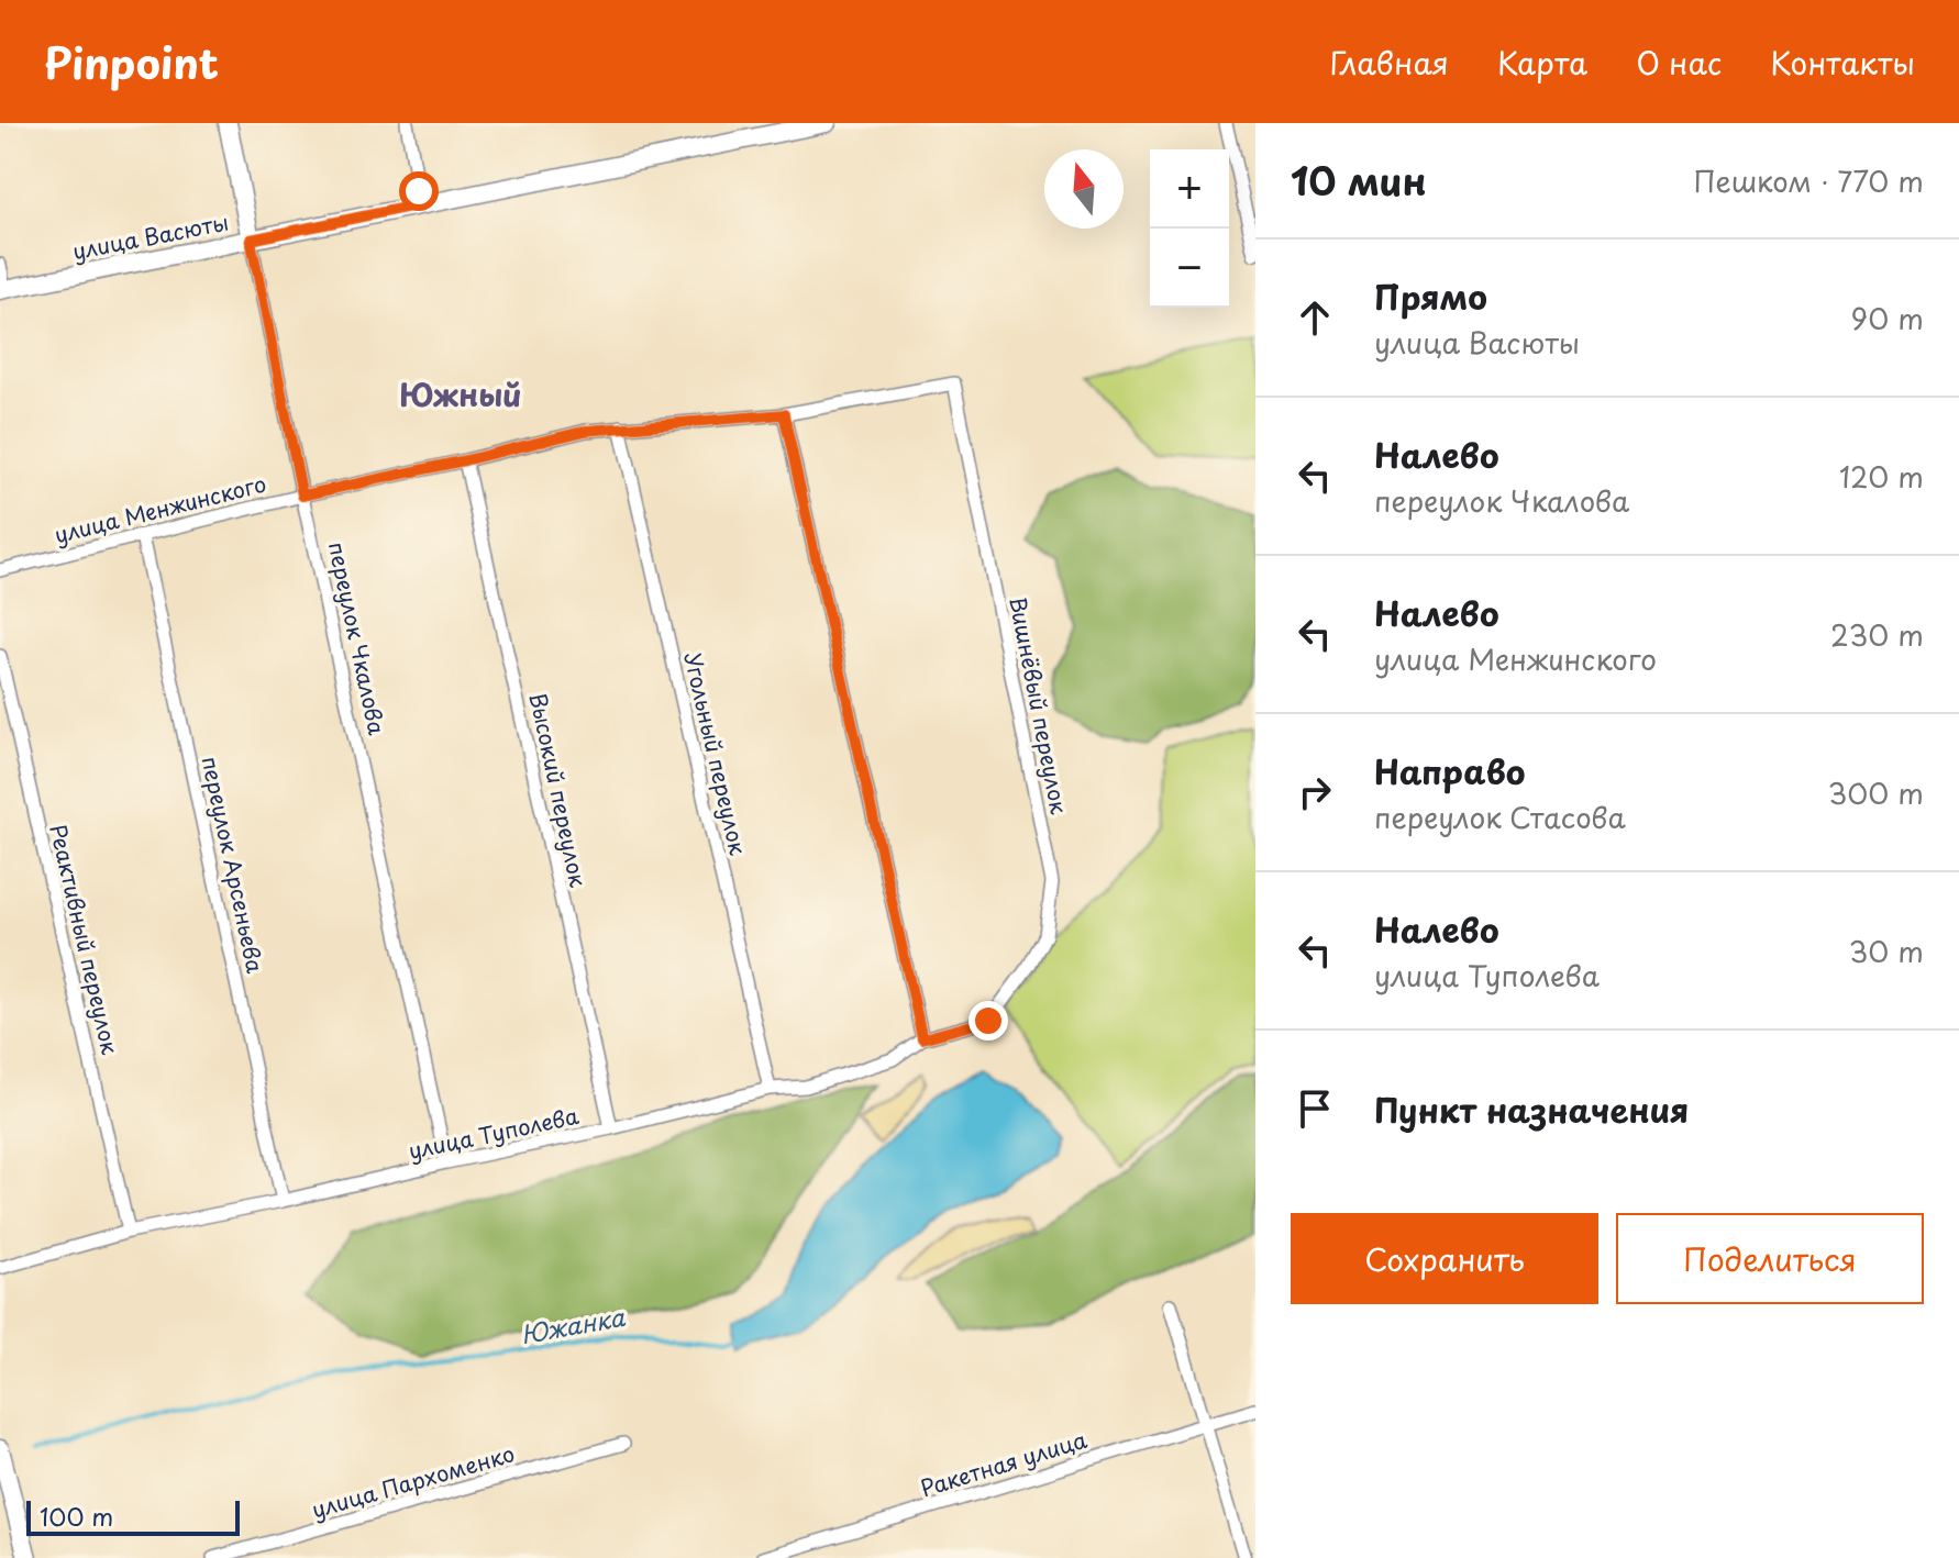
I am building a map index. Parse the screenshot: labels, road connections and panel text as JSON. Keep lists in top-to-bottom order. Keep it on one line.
{"streets":{"street":["улица Васюты","улица Менжинского","переулок Чкалова","Вишнёвый переулок","Угольный переулок","Высокий переулок","переулок Арсеньева","Реактивный переулок","улица Туполева","Ракетная улица","улица Пархоменко"]},"crossings":[["улица Васюты","переулок Чкалова"],["улица Менжинского","переулок Чкалова"],["улица Менжинского","Вишнёвый переулок"],["улица Менжинского","Угольный переулок"],["улица Менжинского","Высокий переулок"],["улица Менжинского","переулок Арсеньева"],["переулок Чкалова","улица Туполева"],["Вишнёвый переулок","улица Туполева"],["Угольный переулок","улица Туполева"],["Высокий переулок","улица Туполева"],["переулок Арсеньева","улица Туполева"],["Реактивный переулок","улица Туполева"]],"districts":["Южный"],"water":["Южанка"],"scale_bar":"100 m","north":"top","page":{"header":"Pinpoint","nav":["Главная","Карта","О нас","Контакты"],"heading":["10 мин","Пешком · 770 m"],"map_buttons":["+","−"],"list":[["Прямо","улица Васюты","90 m"],["Налево","переулок Чкалова","120 m"],["Налево","улица Менжинского","230 m"],["Направо","переулок Стасова","300 m"],["Налево","улица Туполева","30 m"],"Пункт назначения"],"buttons":["Сохранить","Поделиться"],"scale":"100 m"}}
